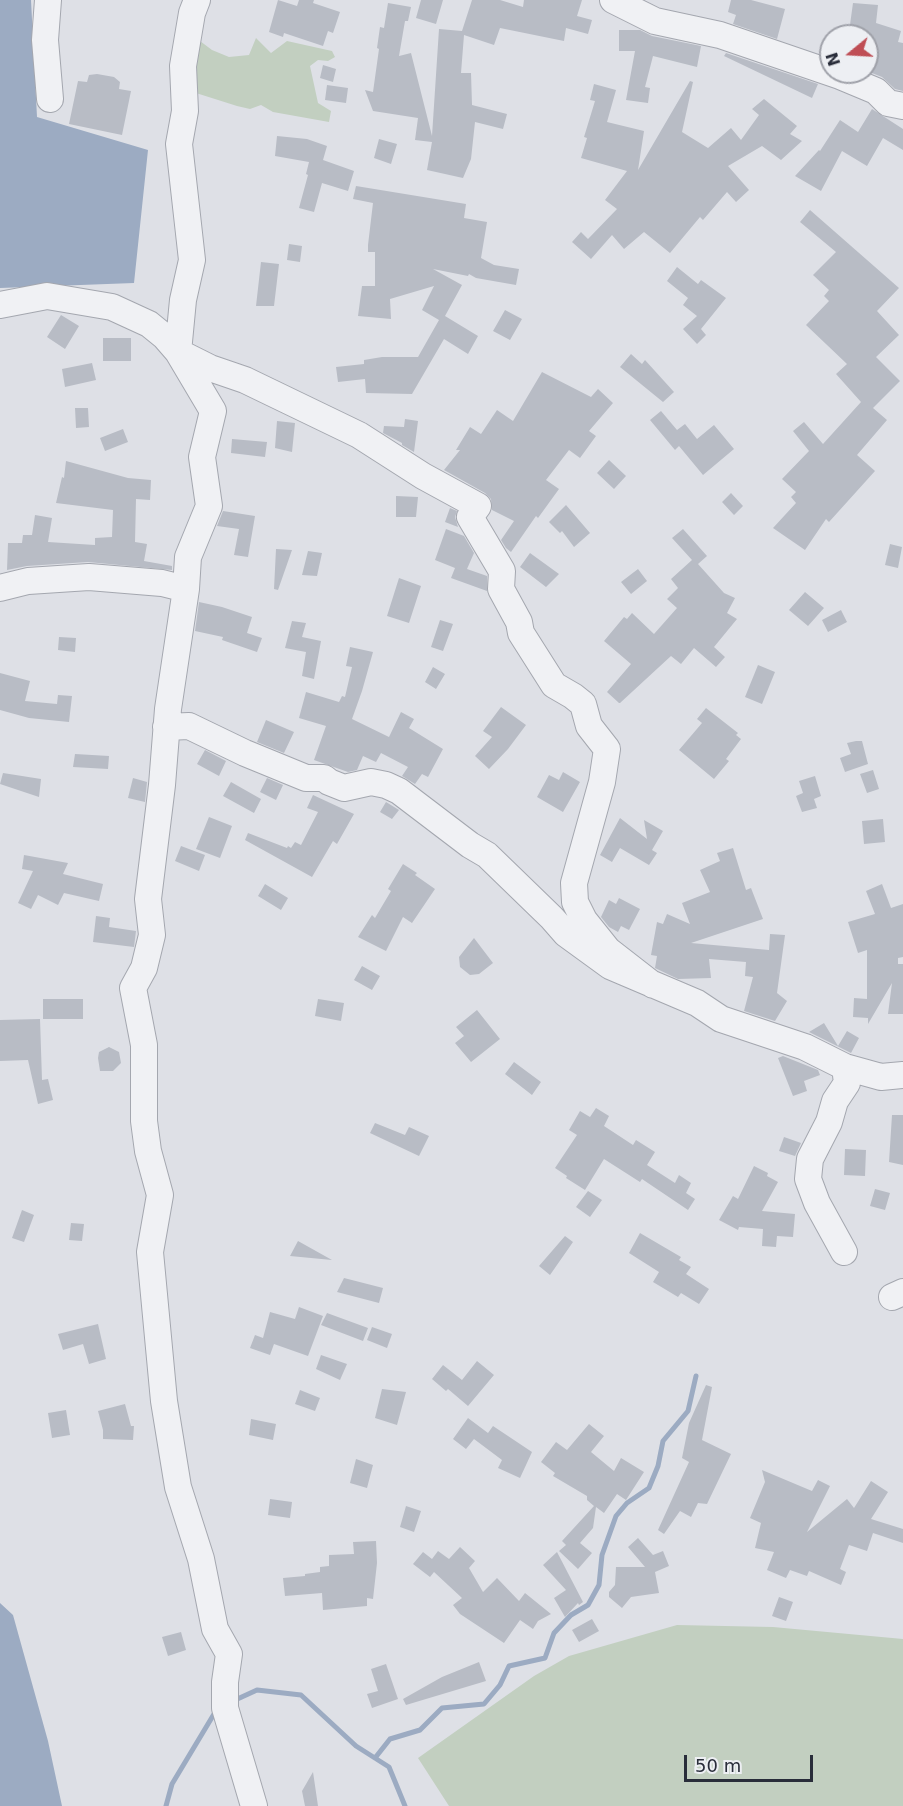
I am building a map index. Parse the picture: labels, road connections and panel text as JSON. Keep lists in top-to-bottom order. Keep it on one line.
{"scale_bar":"50 m","north":"left"}
